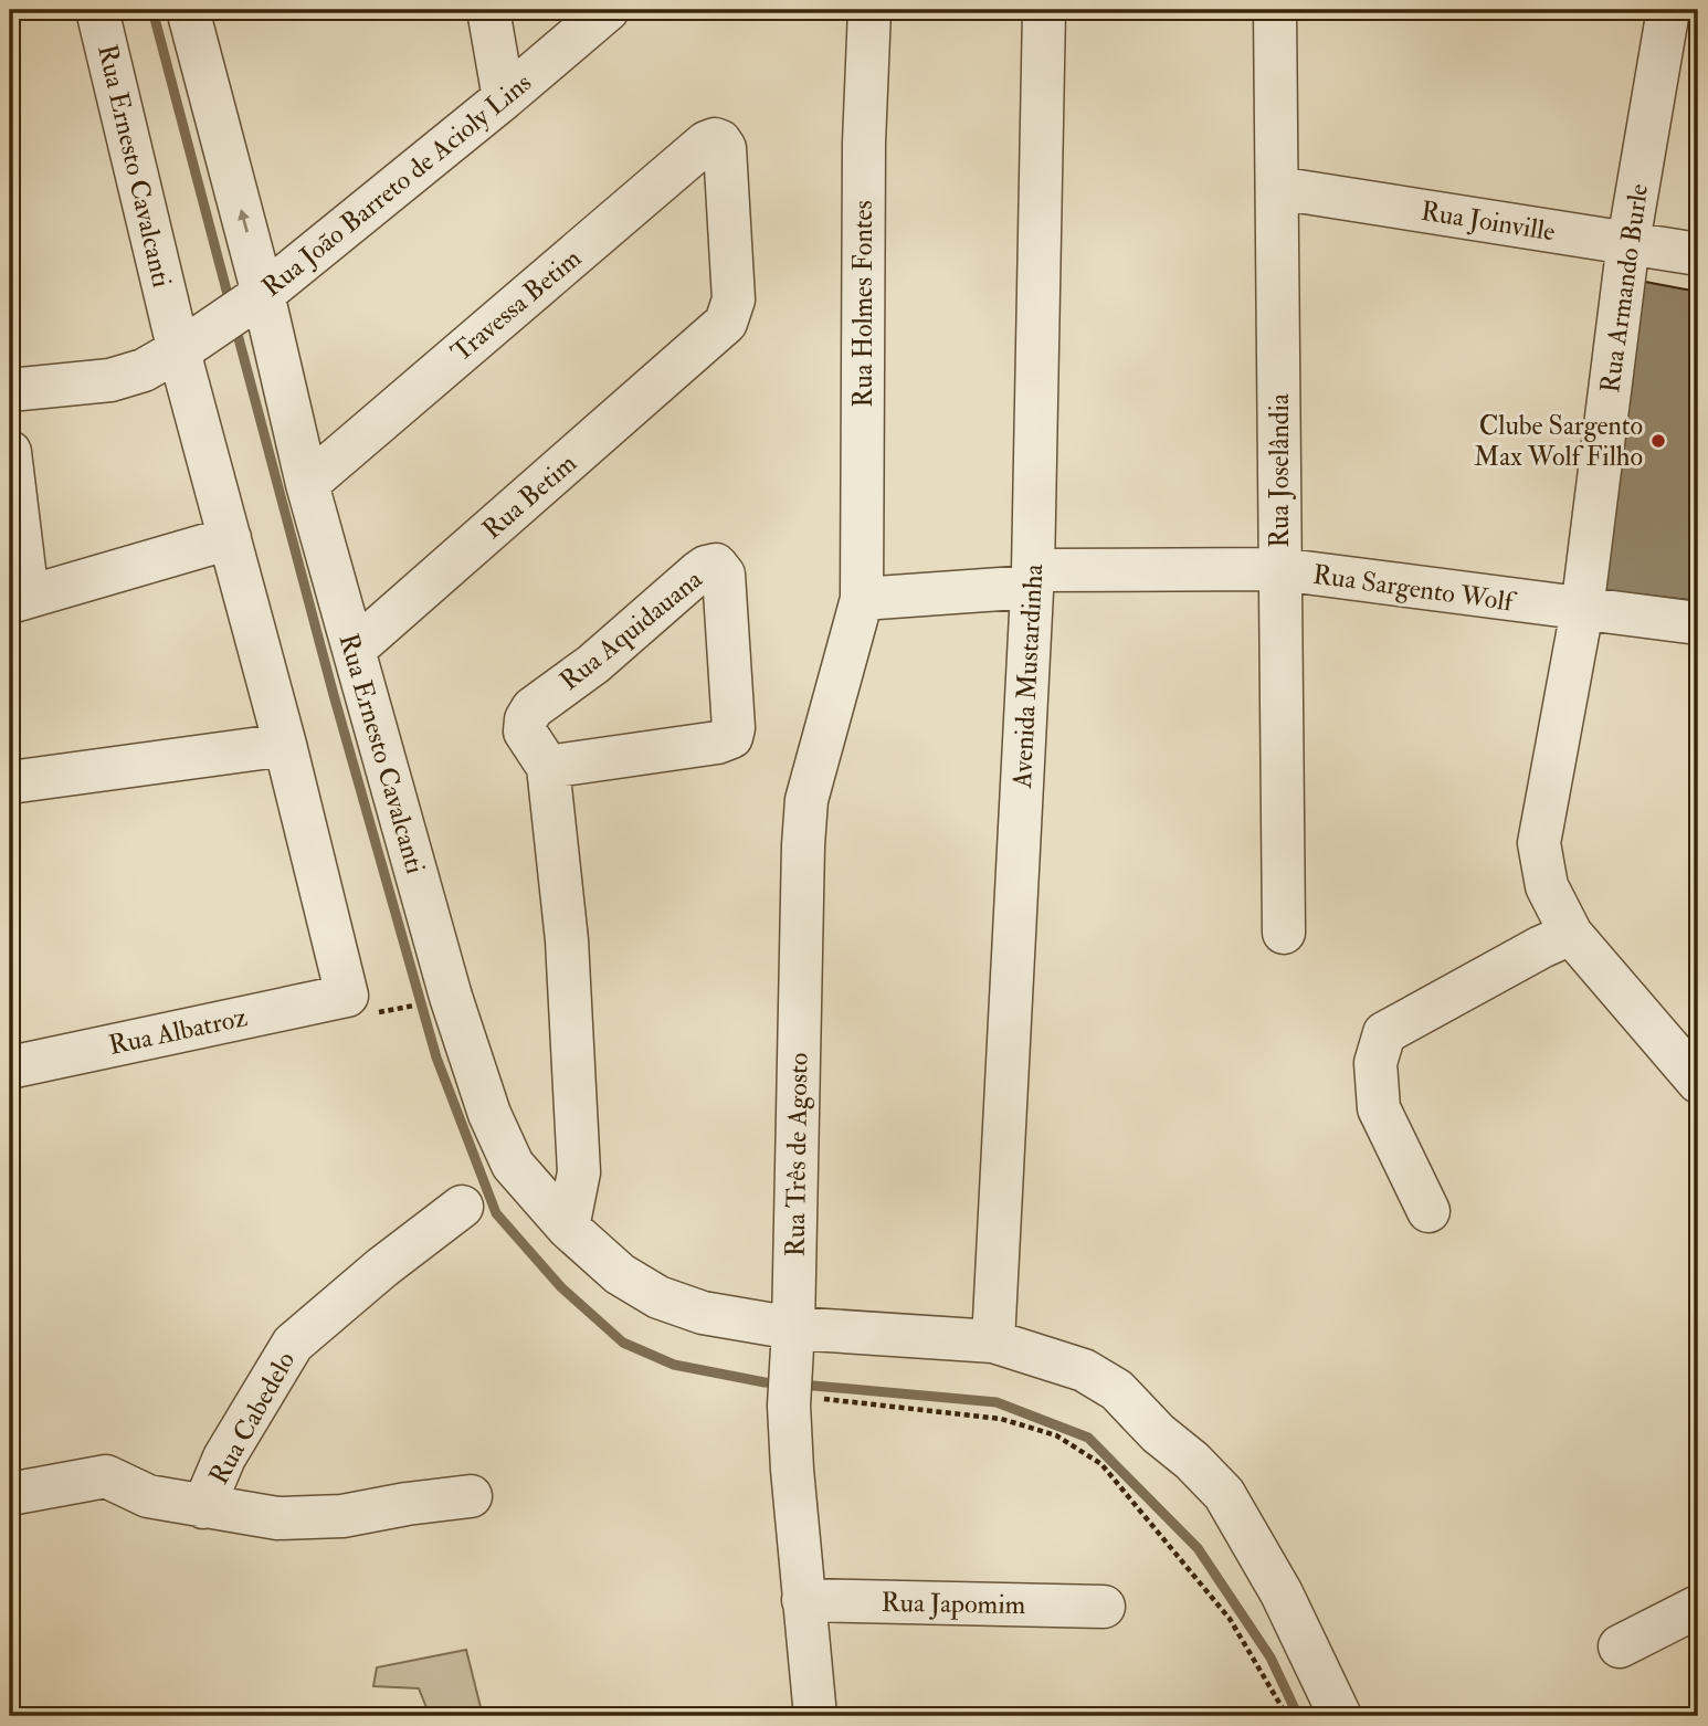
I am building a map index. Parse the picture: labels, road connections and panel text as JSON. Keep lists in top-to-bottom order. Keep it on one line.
{"streets":{"street":["Rua Ernesto Cavalcanti","Rua João Barreto de Acioly Lins","Rua Joinville","Rua Armando Burle","Rua Holmes Fontes","Travessa Betim","Rua Joselândia","Rua Betim","Rua Sargento Wolf","Rua Aquidauana","Avenida Mustardinha","Rua Albatroz","Rua Três de Agosto","Rua Cabedelo","Rua Japomim"]},"crossings":[["Rua Ernesto Cavalcanti","Rua João Barreto de Acioly Lins"],["Rua Ernesto Cavalcanti","Travessa Betim"],["Rua Ernesto Cavalcanti","Rua Betim"],["Rua Ernesto Cavalcanti","Rua Aquidauana"],["Rua Ernesto Cavalcanti","Avenida Mustardinha"],["Rua Ernesto Cavalcanti","Rua Albatroz"],["Rua Ernesto Cavalcanti","Rua Três de Agosto"],["Rua Joinville","Rua Armando Burle"],["Rua Joinville","Rua Joselândia"],["Rua Armando Burle","Rua Sargento Wolf"],["Rua Holmes Fontes","Rua Sargento Wolf"],["Rua Holmes Fontes","Rua Três de Agosto"],["Travessa Betim","Rua Betim"],["Rua Joselândia","Rua Sargento Wolf"],["Rua Sargento Wolf","Avenida Mustardinha"],["Rua Sargento Wolf","Rua Três de Agosto"],["Rua Três de Agosto","Rua Japomim"]],"places":["Clube Sargento Max Wolf Filho"]}
